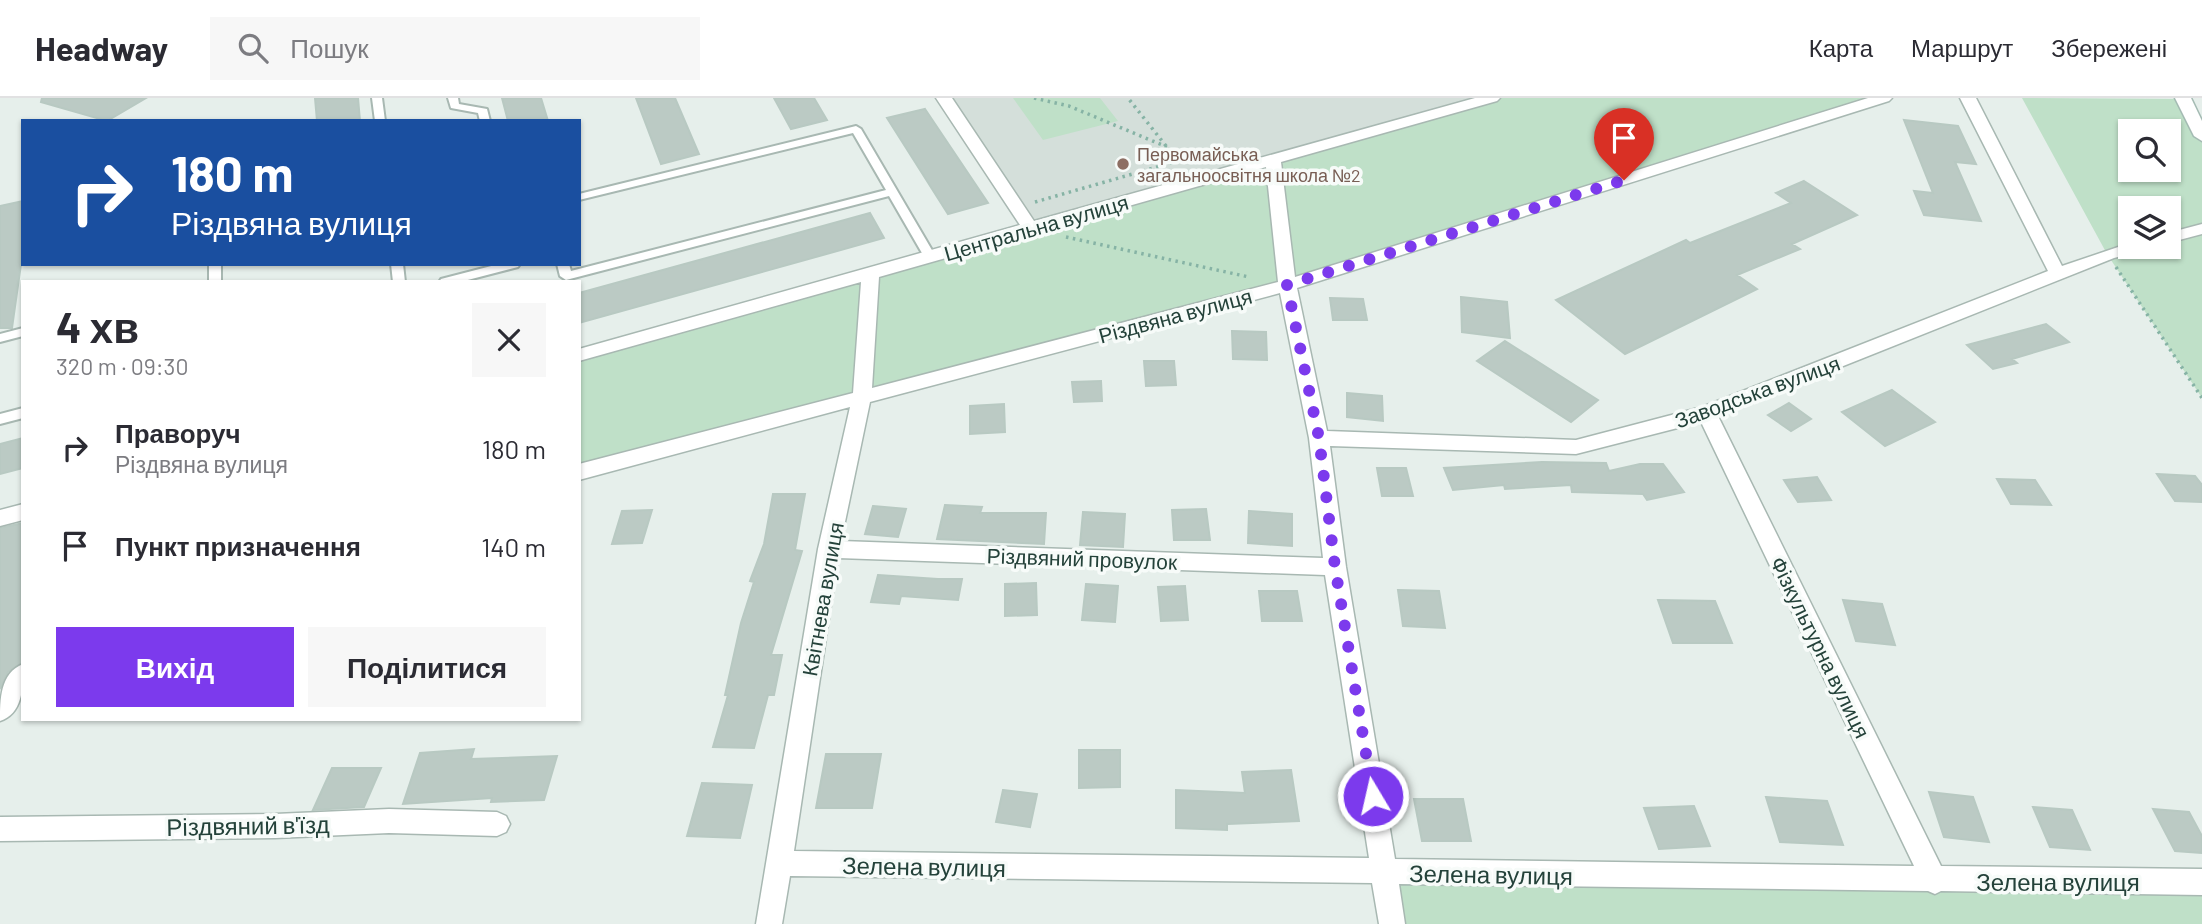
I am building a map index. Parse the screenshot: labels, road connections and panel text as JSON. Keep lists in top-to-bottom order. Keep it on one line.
{"streets":{"street":["Центральна вулиця","Різдвяна вулиця","Заводська вулиця","Різдвяний провулок","Квітнева вулиця","Фізкультурна вулиця","Різдвяний в'їзд","Зелена вулиця"]},"crossings":[["Центральна вулиця","Квітнева вулиця"],["Різдвяна вулиця","Квітнева вулиця"],["Заводська вулиця","Фізкультурна вулиця"],["Різдвяний провулок","Квітнева вулиця"],["Квітнева вулиця","Зелена вулиця"],["Фізкультурна вулиця","Зелена вулиця"]],"places":["Первомайська загальноосвітня школа №2"],"page":{"header":"Headway","search":"Пошук","nav":["Карта","Маршрут","Збережені"],"turn":["180 m","Різдвяна вулиця"],"heading":["4 хв","320 m · 09:30"],"list":[{"name":"Праворуч","note":"Різдвяна вулиця","value":"180 m"},{"name":"Пункт призначення","value":"140 m"}],"buttons":["Вихід","Поділитися"]}}
